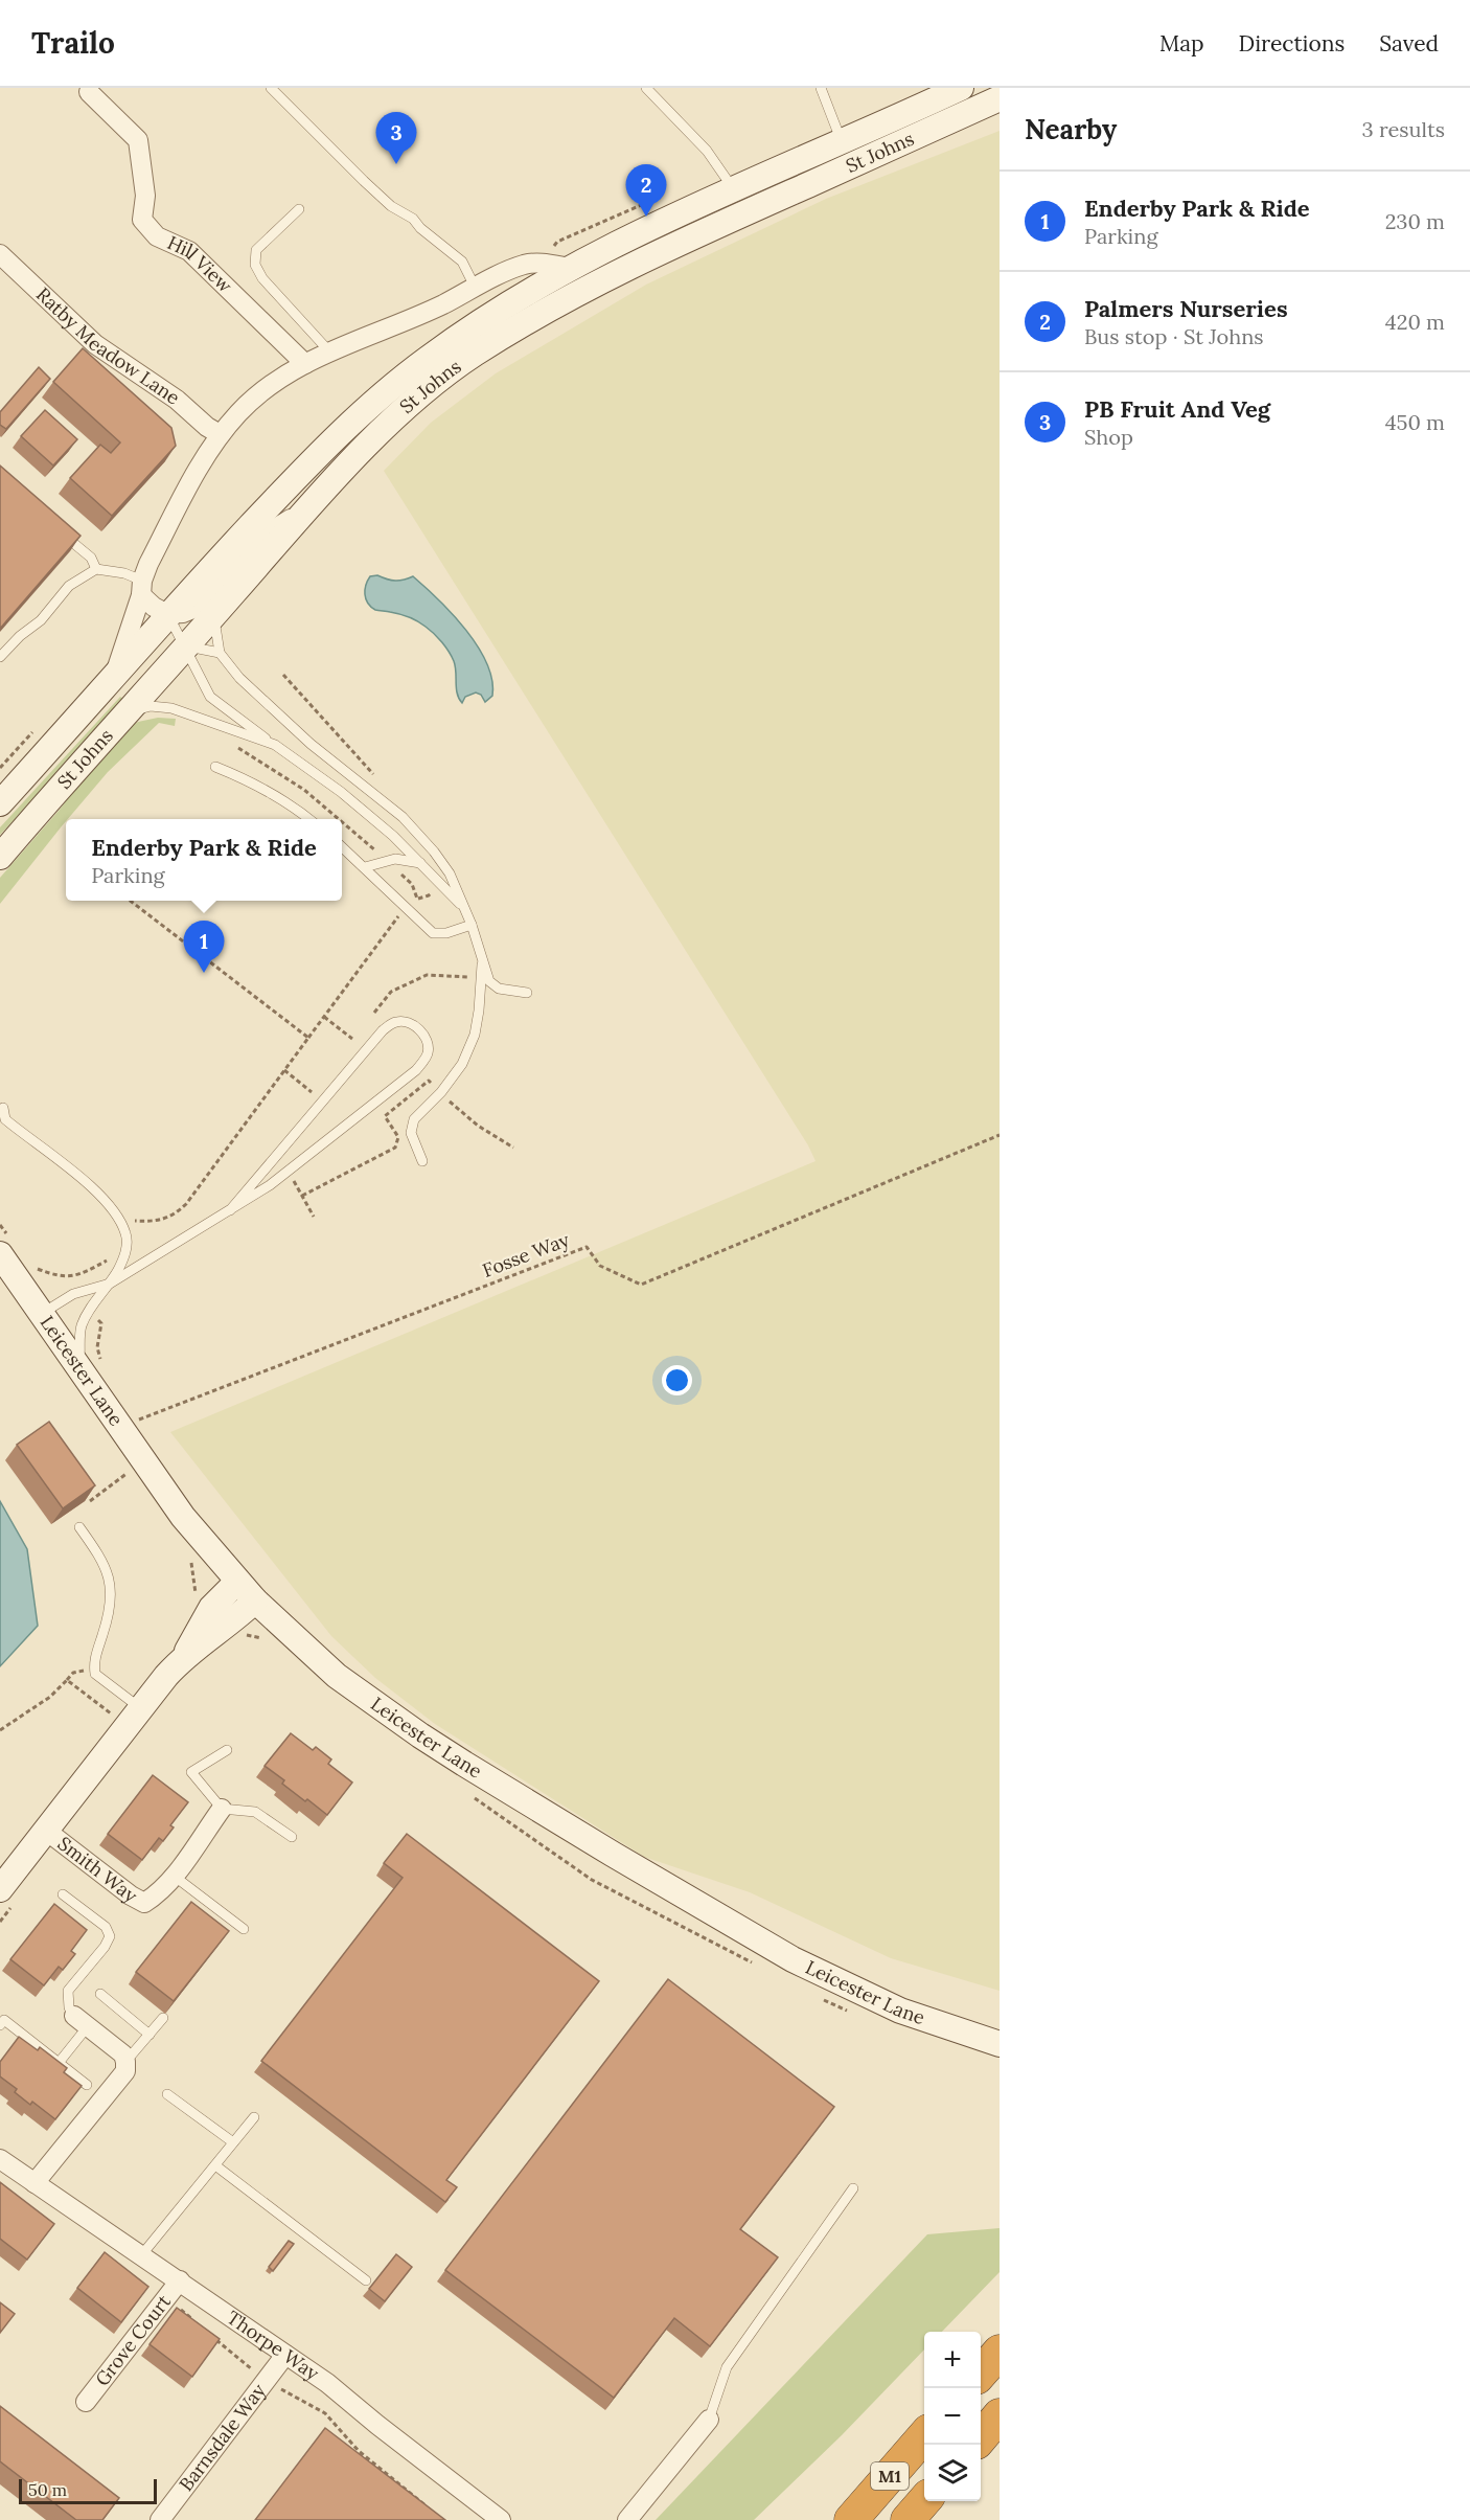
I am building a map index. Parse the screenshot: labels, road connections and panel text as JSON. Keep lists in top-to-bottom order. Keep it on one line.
{"streets":{"highway":["M1"],"main road":["St Johns","Leicester Lane","Smith Way"],"street":["Hill View","Ratby Meadow Lane","Grove Court","Thorpe Way","Barnsdale Way"],"path":["Fosse Way"]},"crossings":[["Fosse Way","Leicester Lane"],["Grove Court","Thorpe Way"],["Thorpe Way","Barnsdale Way"]],"scale_bar":"50 m","page":{"header":"Trailo","nav":["Map","Directions","Saved"],"heading":["Nearby","3 results"],"pins":["3","2","1"],"list":[{"mark":"1","name":"Enderby Park & Ride","note":"Parking","value":"230 m"},{"mark":"2","name":"Palmers Nurseries","note":"Bus stop · St Johns","value":"420 m"},{"mark":"3","name":"PB Fruit And Veg","note":"Shop","value":"450 m"}],"popup":["Enderby Park & Ride","Parking"],"map_buttons":["+","−"],"scale":"50 m"}}
